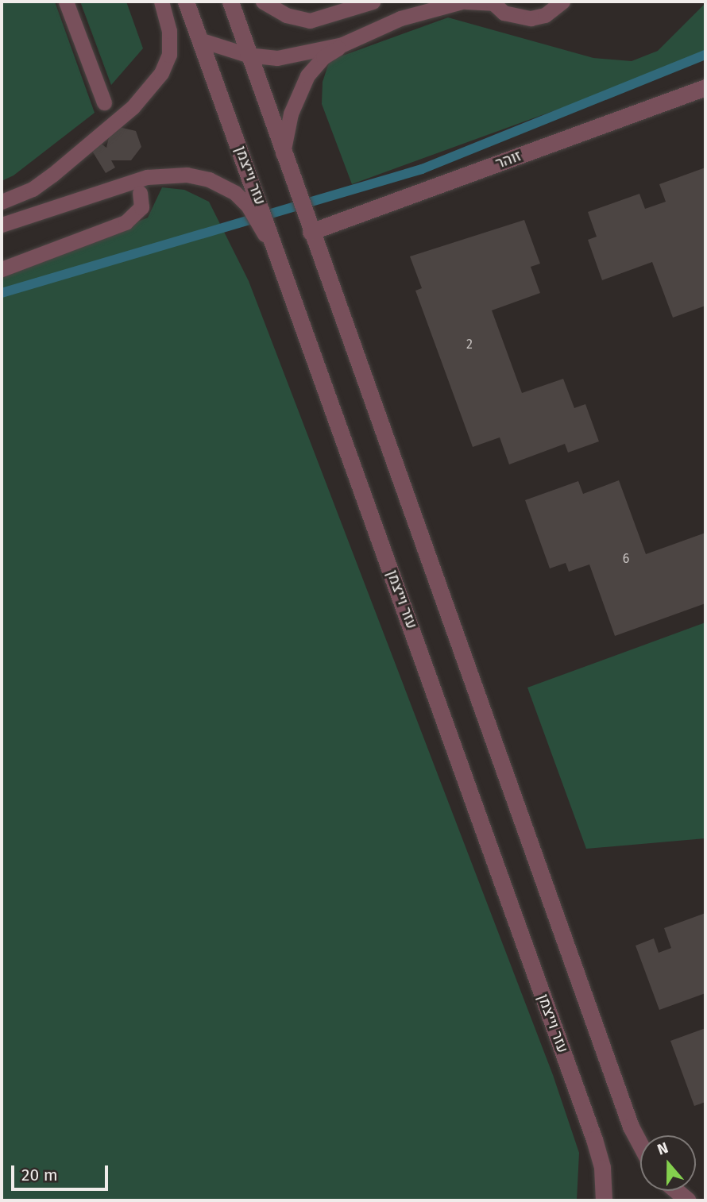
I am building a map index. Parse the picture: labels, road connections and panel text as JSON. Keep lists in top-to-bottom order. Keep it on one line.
{"streets":{"street":["זוהר","עזר וייצמן"]},"house_numbers":["2","6"],"scale_bar":"20 m","north":"top"}
